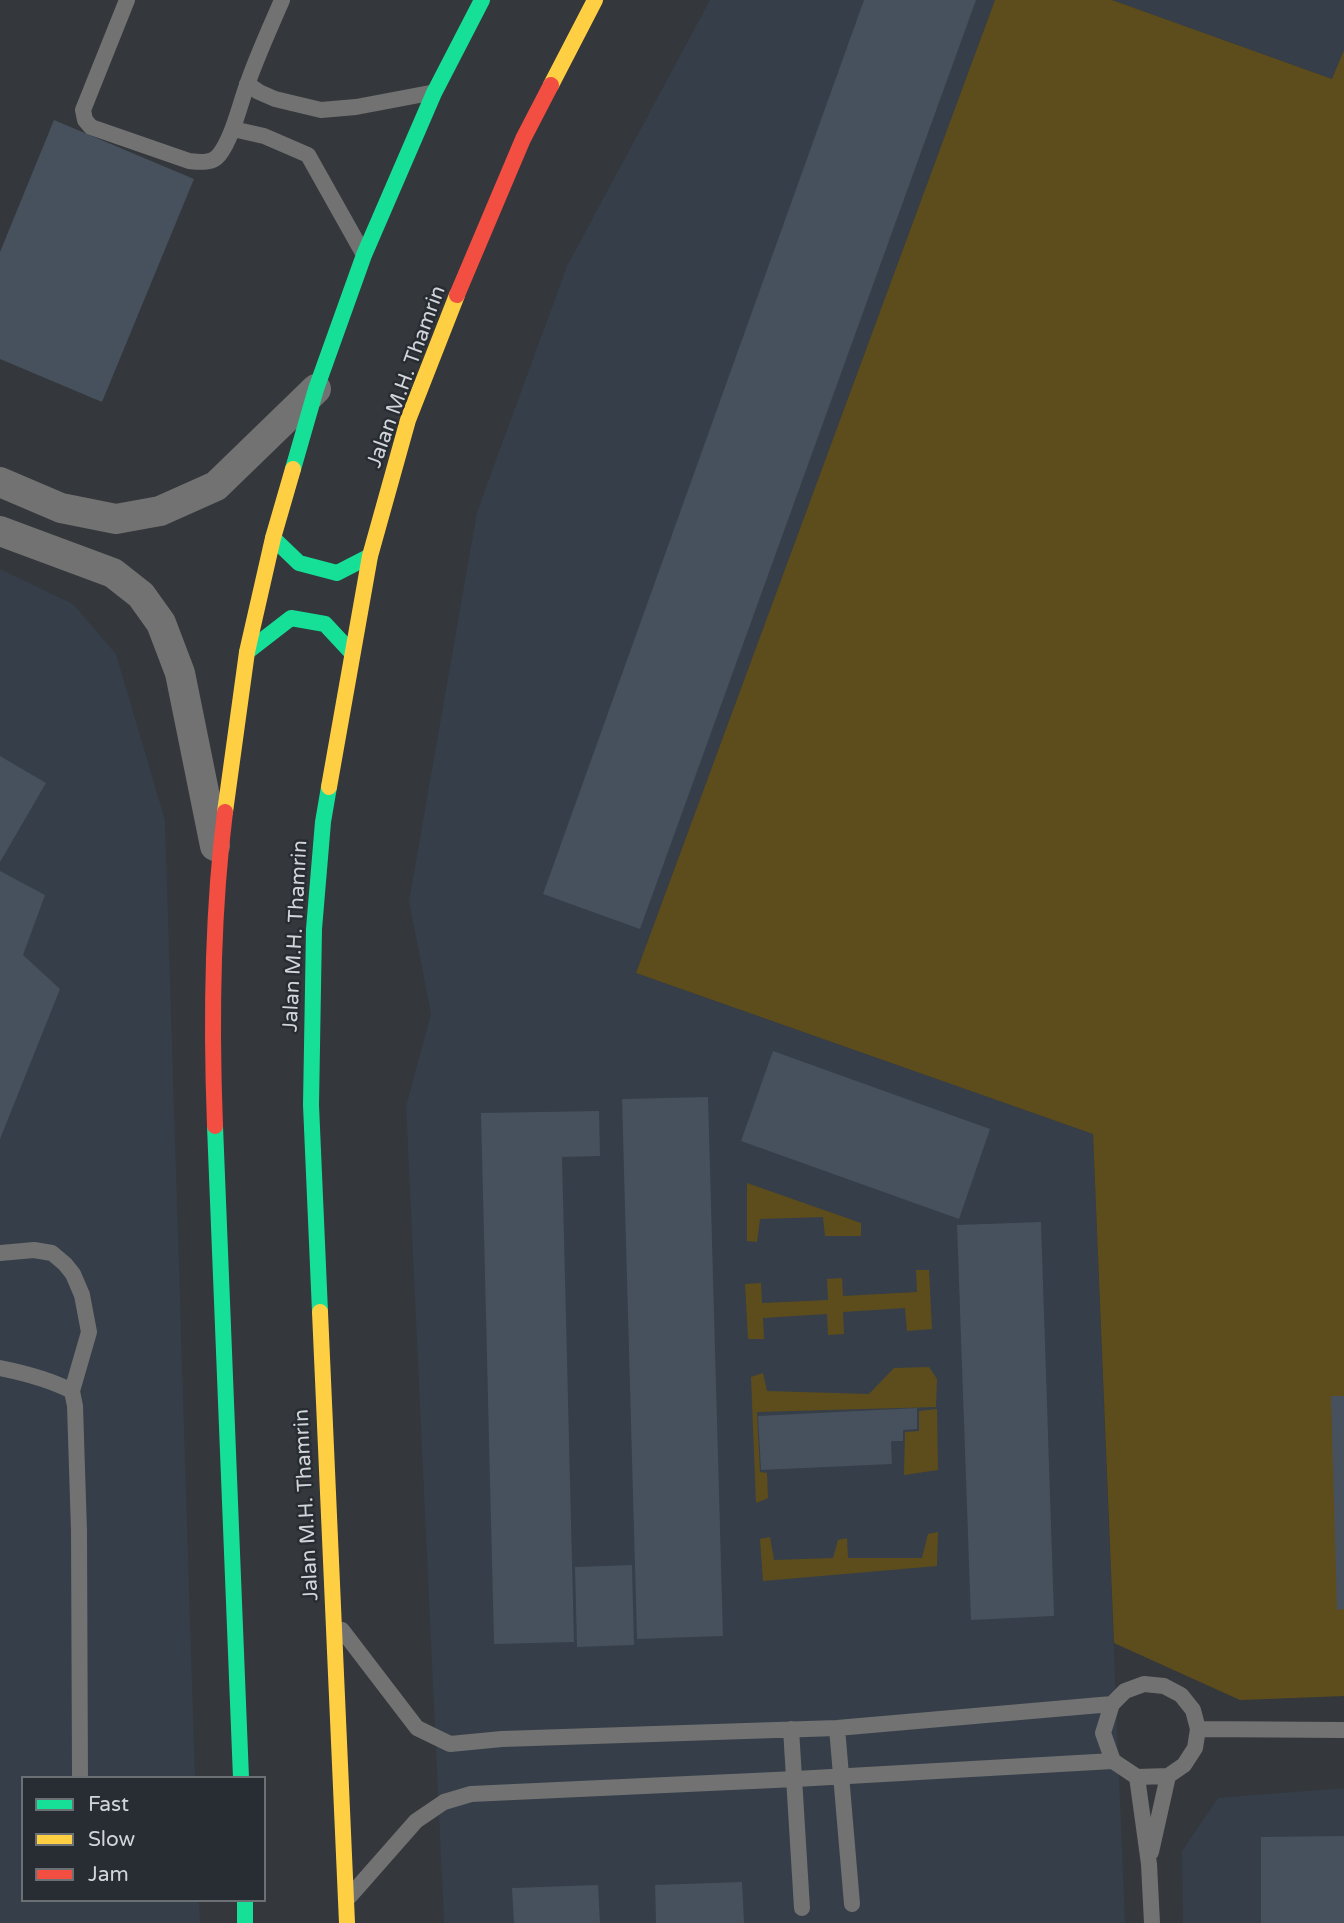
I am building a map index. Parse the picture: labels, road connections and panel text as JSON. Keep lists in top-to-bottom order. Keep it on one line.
{"streets":{"main road":["Jalan M.H. Thamrin"]},"legend":["Fast","Slow","Jam"]}
